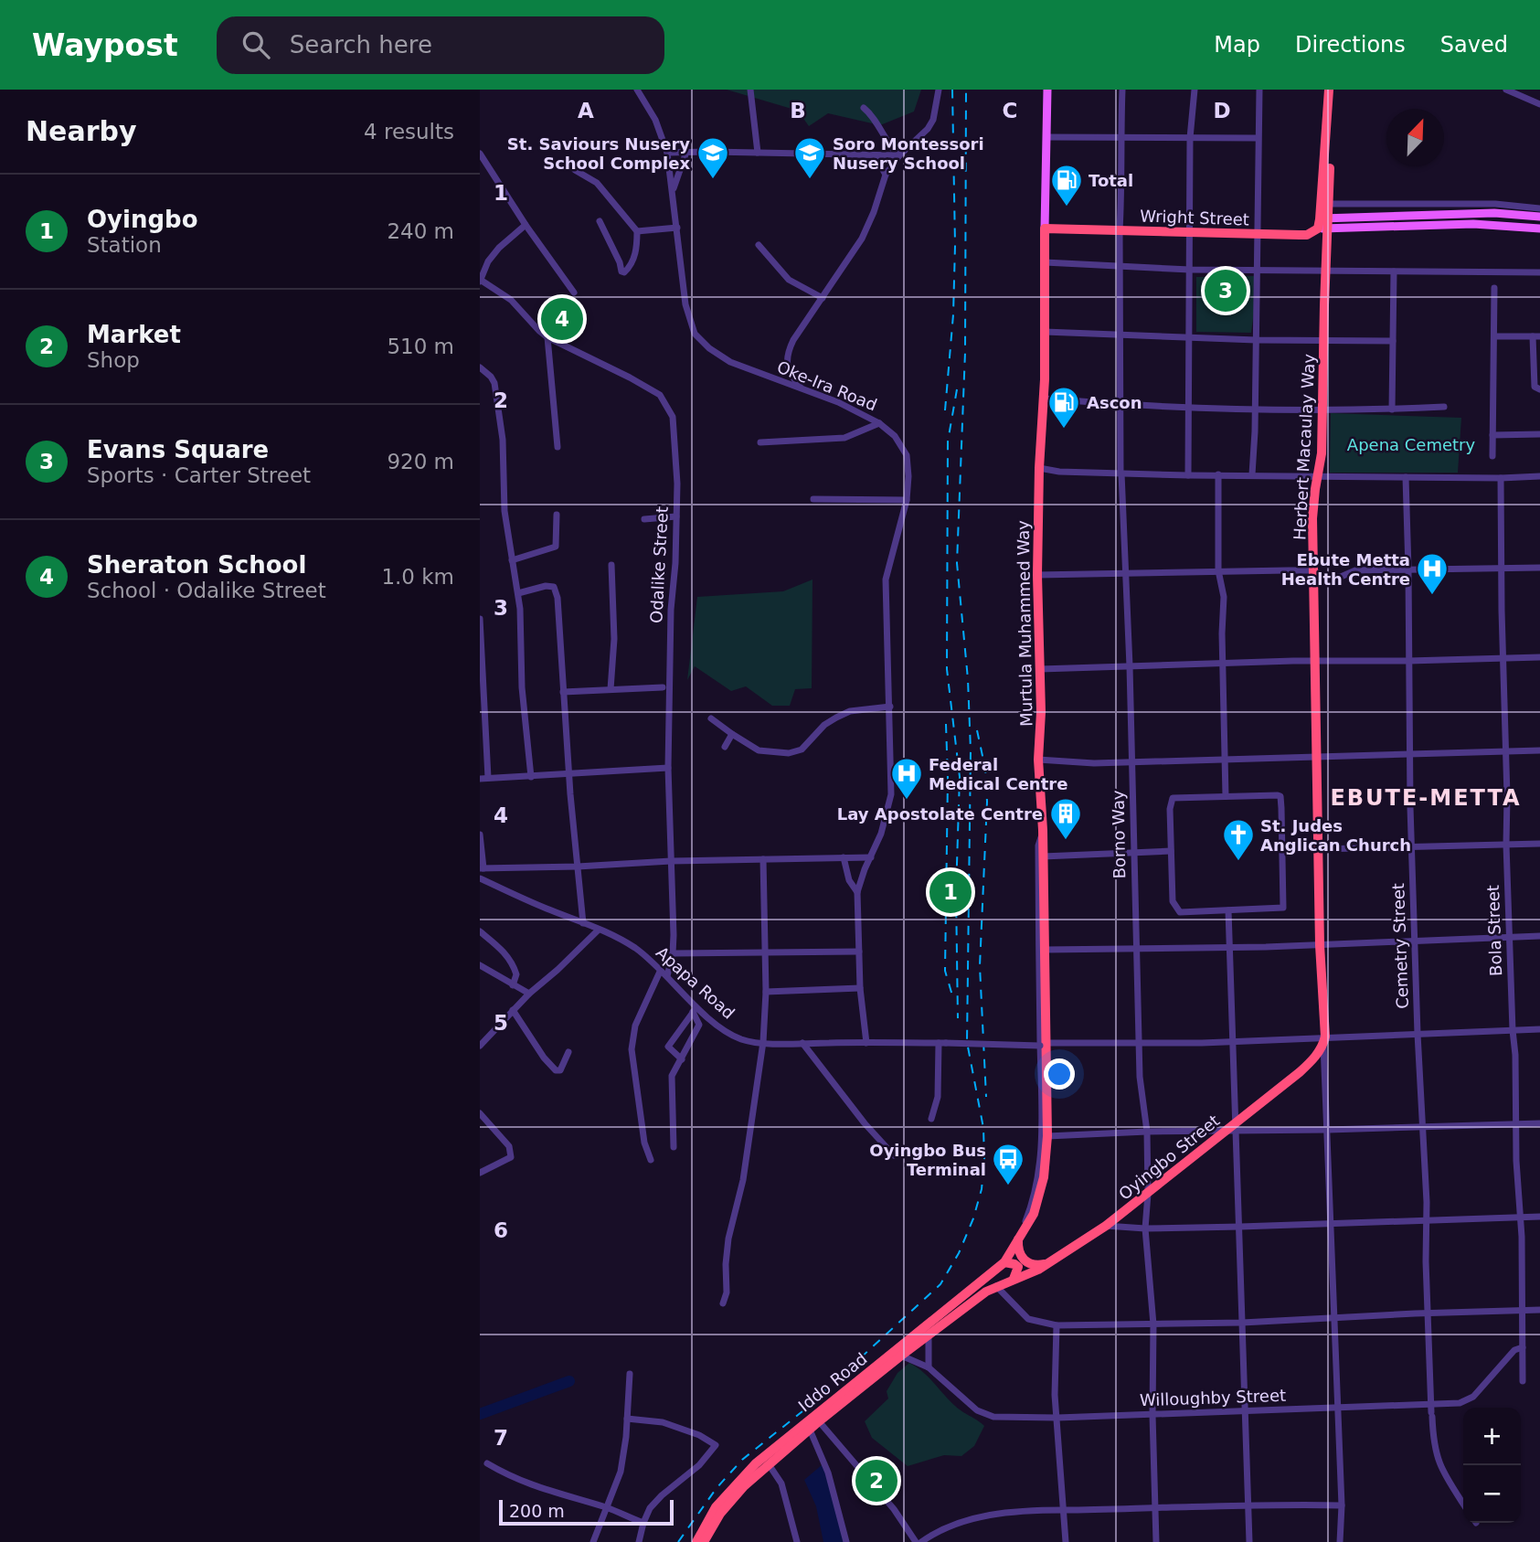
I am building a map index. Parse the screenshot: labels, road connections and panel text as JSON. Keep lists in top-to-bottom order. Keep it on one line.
{"streets":{"highway":["Wright Street","Herbert Macaulay Way","Murtula Muhammed Way","Oyingbo Street","Iddo Road"],"street":["Oke-Ira Road","Odalike Street","Borno Way","Bola Street","Cemetry Street","Apapa Road","Willoughby Street"]},"crossings":[["Wright Street","Herbert Macaulay Way"],["Wright Street","Murtula Muhammed Way"],["Wright Street","Borno Way"],["Herbert Macaulay Way","Apapa Road"],["Herbert Macaulay Way","Oyingbo Street"],["Odalike Street","Apapa Road"],["Murtula Muhammed Way","Apapa Road"],["Murtula Muhammed Way","Iddo Road"],["Borno Way","Apapa Road"],["Borno Way","Oyingbo Street"],["Borno Way","Willoughby Street"],["Bola Street","Apapa Road"],["Bola Street","Willoughby Street"],["Cemetry Street","Apapa Road"],["Cemetry Street","Willoughby Street"],["Apapa Road","Oyingbo Street"],["Oyingbo Street","Iddo Road"],["Iddo Road","Willoughby Street"]],"districts":["EBUTE-METTA"],"parks":["Apena Cemetry"],"places":{"school or university":["St. Saviours Nusery School Complex","Soro Montessori Nusery School"],"fuel station":["Total","Ascon"],"hospital":["Ebute Metta Health Centre","Federal Medical Centre"],"building":["Lay Apostolate Centre"],"church":["St. Judes Anglican Church"],"bus stop":["Oyingbo Bus Terminal"]},"scale_bar":"200 m","north":"top right","page":{"header":"Waypost","search":"Search here","nav":["Map","Directions","Saved"],"heading":["Nearby","4 results"],"list":[{"mark":"1","name":"Oyingbo","note":"Station","value":"240 m"},{"mark":"2","name":"Market","note":"Shop","value":"510 m"},{"mark":"3","name":"Evans Square","note":"Sports · Carter Street","value":"920 m"},{"mark":"4","name":"Sheraton School","note":"School · Odalike Street","value":"1.0 km"}],"pins":["3","4","1","2"],"map_buttons":["+","−"],"scale":"200 m"},"grid":{"columns":["A","B","C","D"],"rows":["1","2","3","4","5","6","7"]}}
